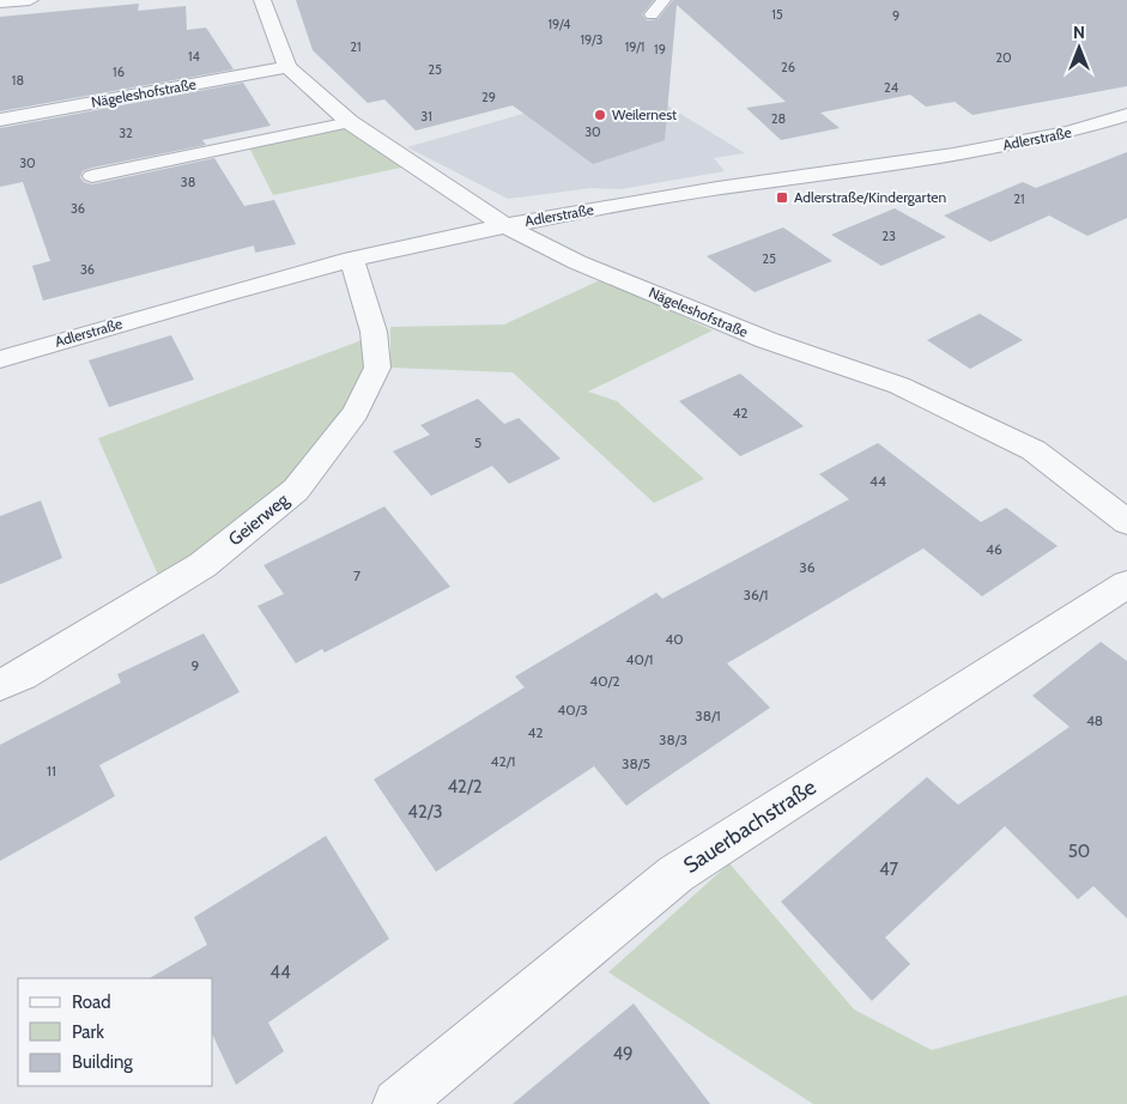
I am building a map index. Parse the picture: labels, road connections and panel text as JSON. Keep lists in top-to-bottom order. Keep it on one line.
{"streets":{"street":["Nägeleshofstraße","Adlerstraße","Geierweg","Sauerbachstraße"]},"crossings":[["Nägeleshofstraße","Adlerstraße"],["Adlerstraße","Geierweg"]],"places":{"other":["Weilernest"],"transit":["Adlerstraße/Kindergarten"]},"house_numbers":["15","9","19/4","19/3","21","19/1","19","14","20","26","25","16","18","24","29","31","28","30","32","30","38","21","36","23","25","36","42","5","44","46","36","7","36/1","40","40/1","9","40/2","40/3","38/1","48","42","38/3","42/1","38/5","11","42/2","42/3","50","47","44","49"],"legend":["Road","Park","Building"],"north":"top"}
